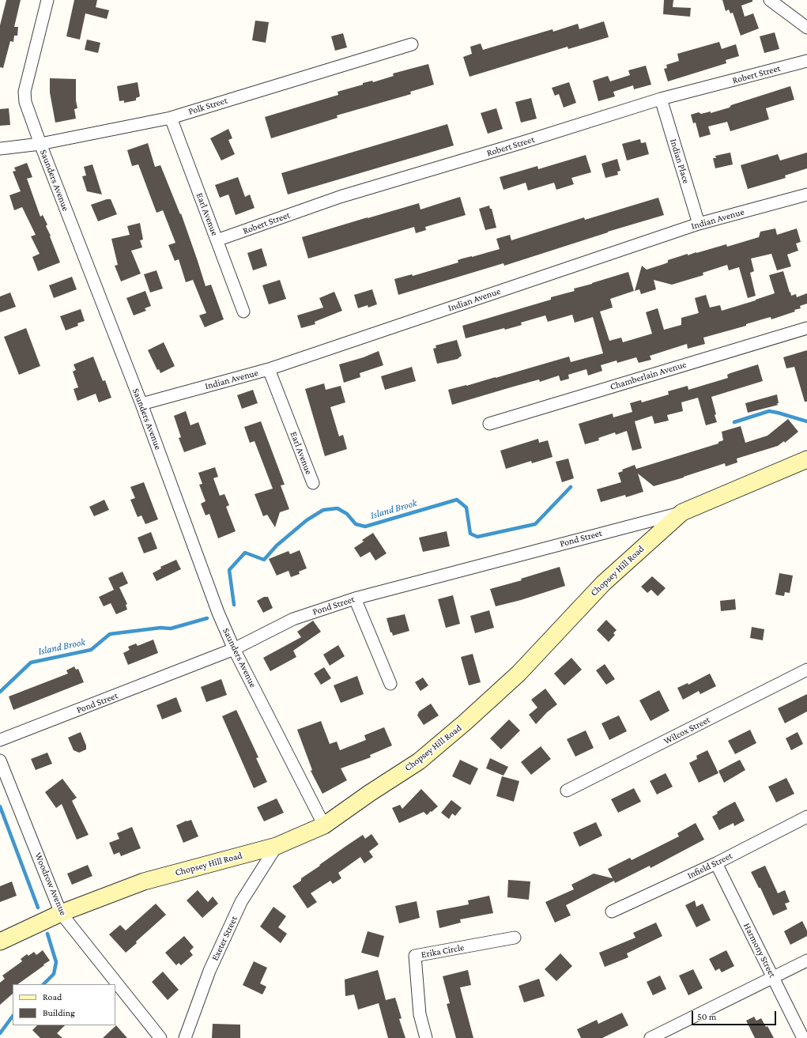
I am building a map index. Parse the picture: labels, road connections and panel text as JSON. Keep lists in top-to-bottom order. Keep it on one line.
{"streets":{"street":["Robert Street","Polk Street","Indian Place","Saunders Avenue","Earl Avenue","Indian Avenue","Chamberlain Avenue","Pond Street","Chopsey Hill Road","Wilcox Street","Infield Street","Woodrow Avenue","Exeter Street","Harmony Street","Erika Circle"]},"crossings":[["Robert Street","Indian Place"],["Robert Street","Earl Avenue"],["Polk Street","Saunders Avenue"],["Polk Street","Earl Avenue"],["Indian Place","Indian Avenue"],["Saunders Avenue","Indian Avenue"],["Saunders Avenue","Pond Street"],["Saunders Avenue","Chopsey Hill Road"],["Earl Avenue","Indian Avenue"],["Pond Street","Chopsey Hill Road"],["Chopsey Hill Road","Woodrow Avenue"],["Chopsey Hill Road","Exeter Street"],["Infield Street","Harmony Street"]],"water":["Island Brook"],"legend":["Road","Building"],"scale_bar":"50 m"}
